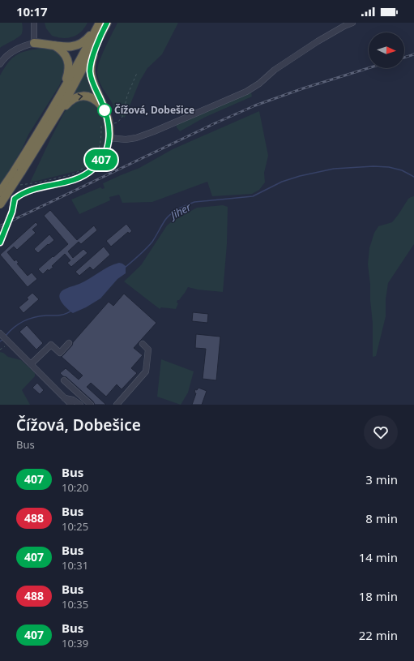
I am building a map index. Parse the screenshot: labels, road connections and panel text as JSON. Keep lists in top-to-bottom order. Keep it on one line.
{"water":["Jiher"],"places":["Čížová, Dobešice"],"lines":["bus line 407"],"north":"right","page":{"status":"10:17","on_map":"407","heading":["Čížová, Dobešice","Bus"],"list":[{"mark":"407","name":"Bus","note":"10:20","value":"3 min"},{"mark":"488","name":"Bus","note":"10:25","value":"8 min"},{"mark":"407","name":"Bus","note":"10:31","value":"14 min"},{"mark":"488","name":"Bus","note":"10:35","value":"18 min"},{"mark":"407","name":"Bus","note":"10:39","value":"22 min"}]}}
